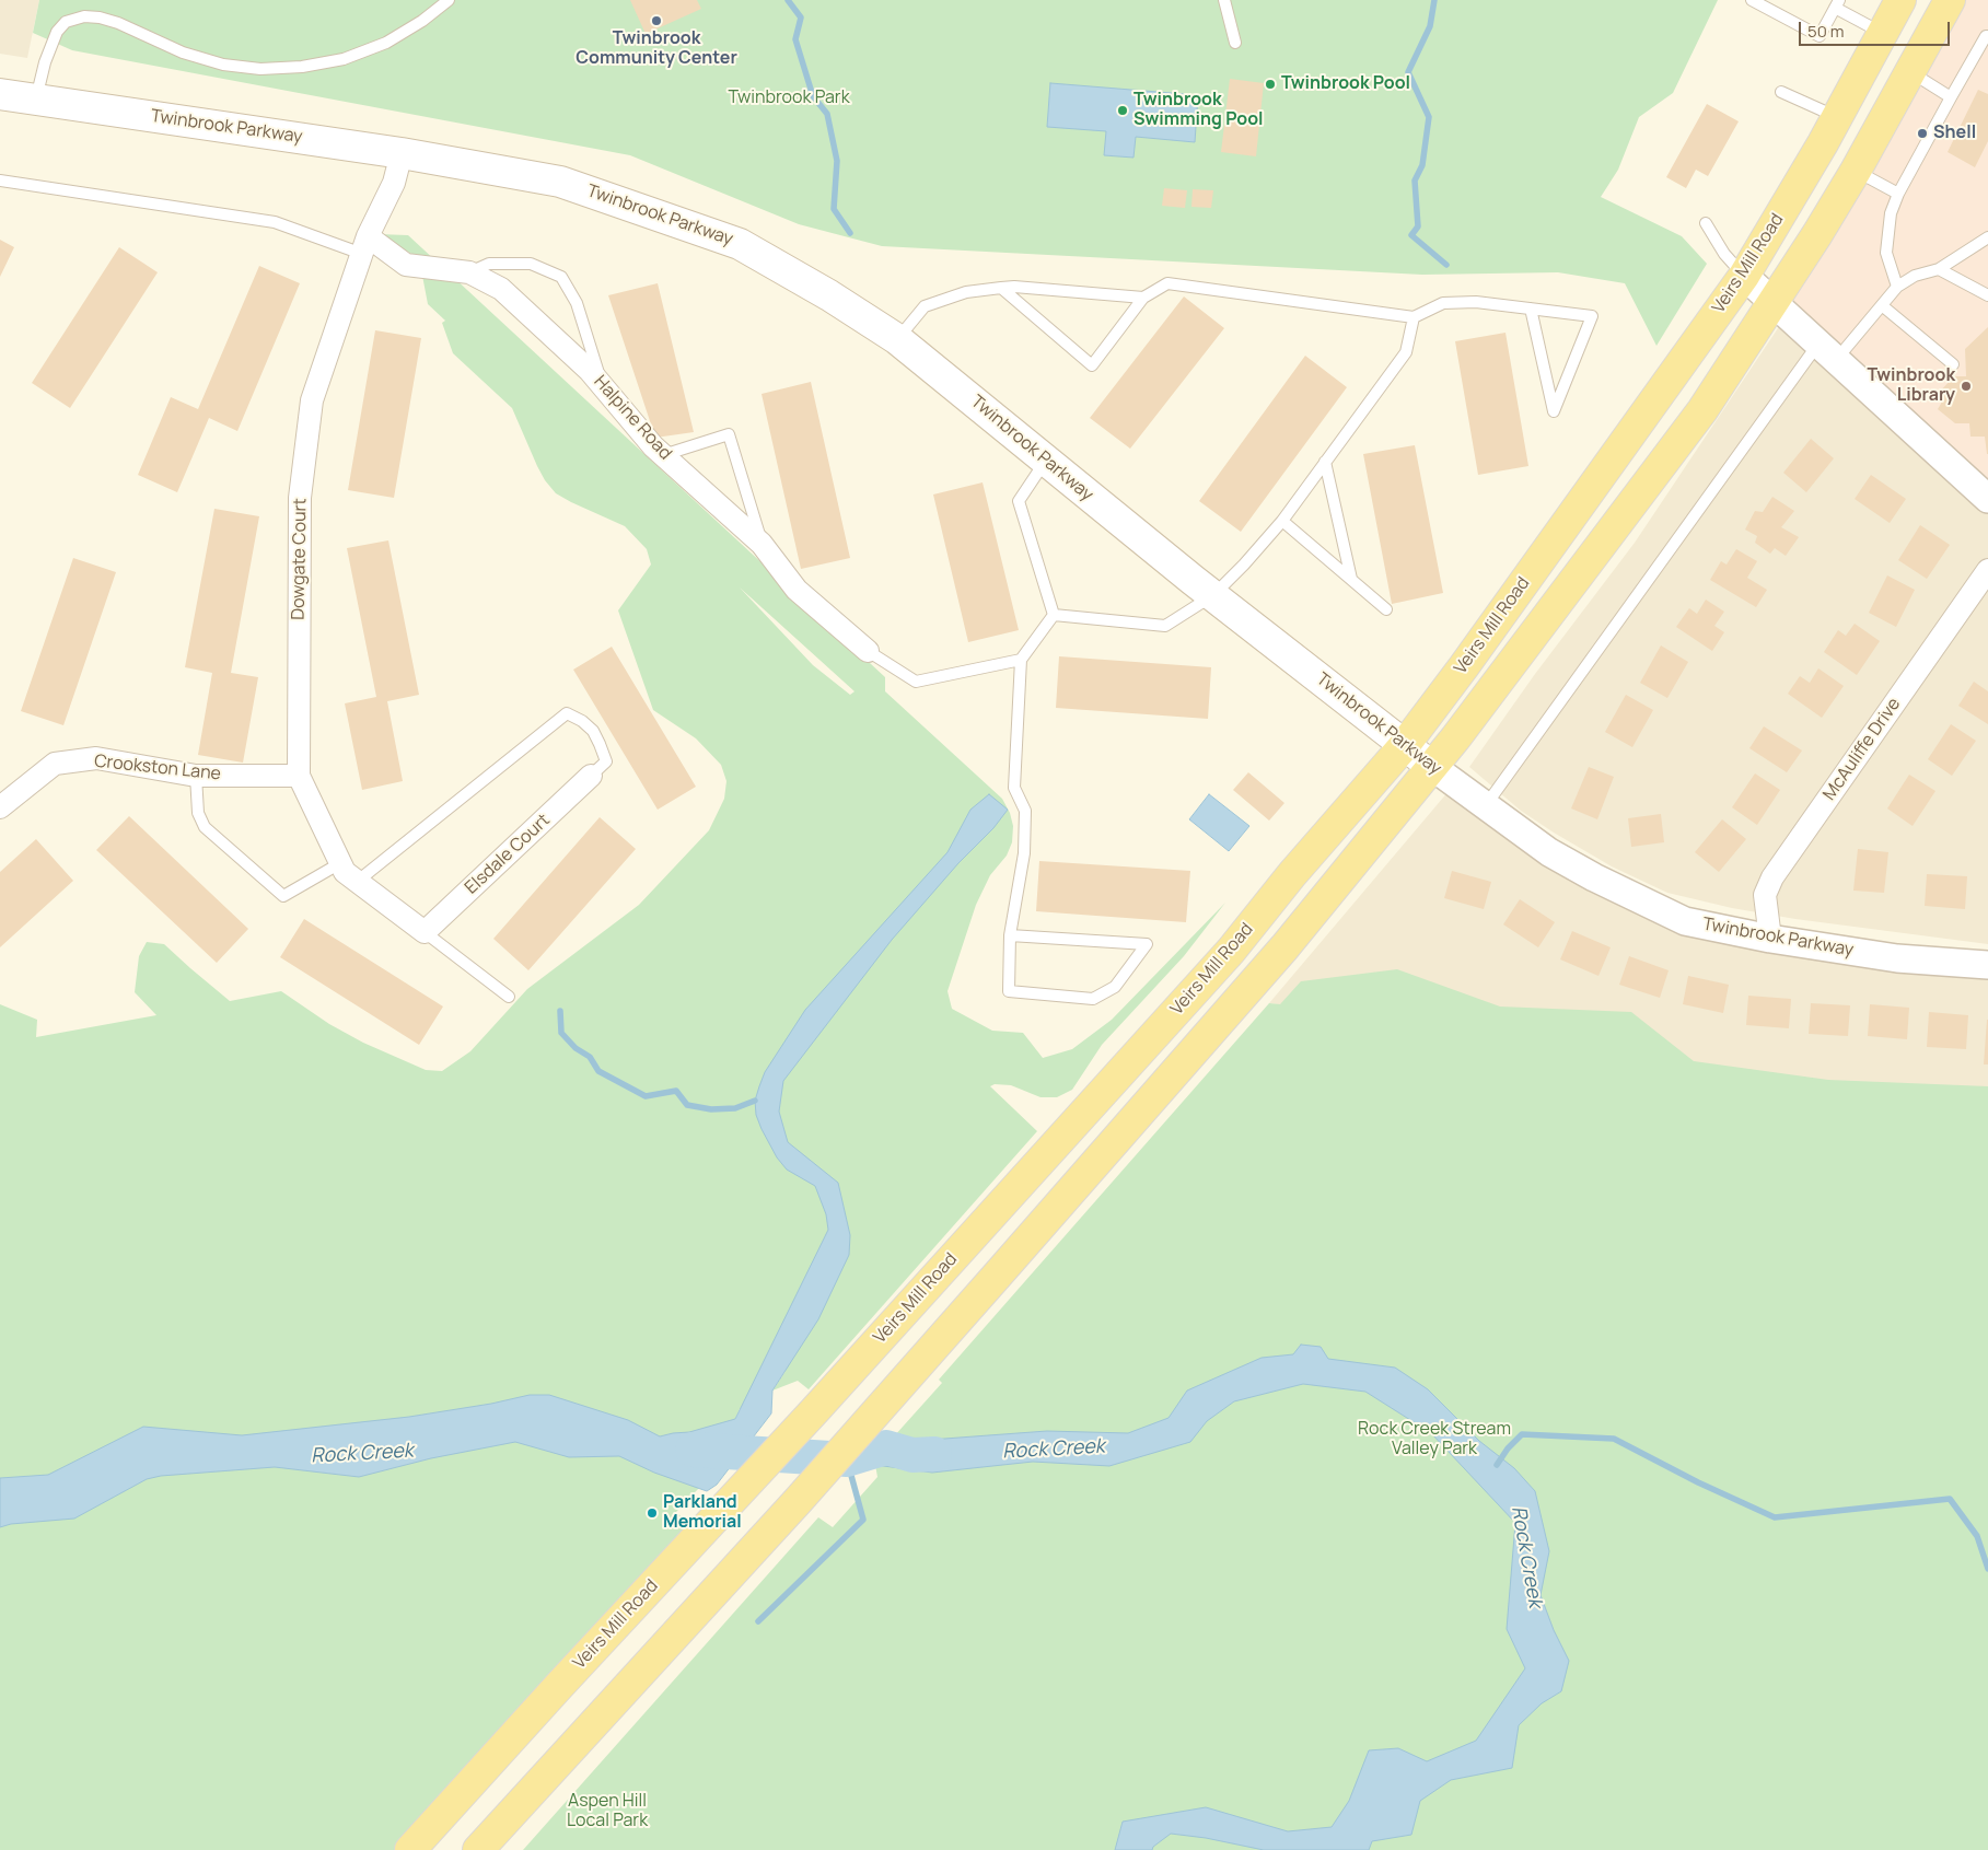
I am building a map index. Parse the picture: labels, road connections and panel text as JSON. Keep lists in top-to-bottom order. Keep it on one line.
{"streets":{"main road":["Twinbrook Parkway","Veirs Mill Road"],"street":["Halpine Road","Dowgate Court","McAuliffe Drive","Crookston Lane","Elsdale Court"]},"crossings":[["Twinbrook Parkway","Veirs Mill Road"],["Twinbrook Parkway","Dowgate Court"],["Twinbrook Parkway","McAuliffe Drive"],["Halpine Road","Dowgate Court"],["Dowgate Court","Crookston Lane"],["Dowgate Court","Elsdale Court"]],"water":["Rock Creek"],"parks":["Twinbrook Park","Rock Creek Stream Valley Park","Aspen Hill Local Park"],"places":["Twinbrook Community Center","Twinbrook Pool","Twinbrook Swimming Pool","Shell","Twinbrook Library","Parkland Memorial"],"scale_bar":"50 m"}
